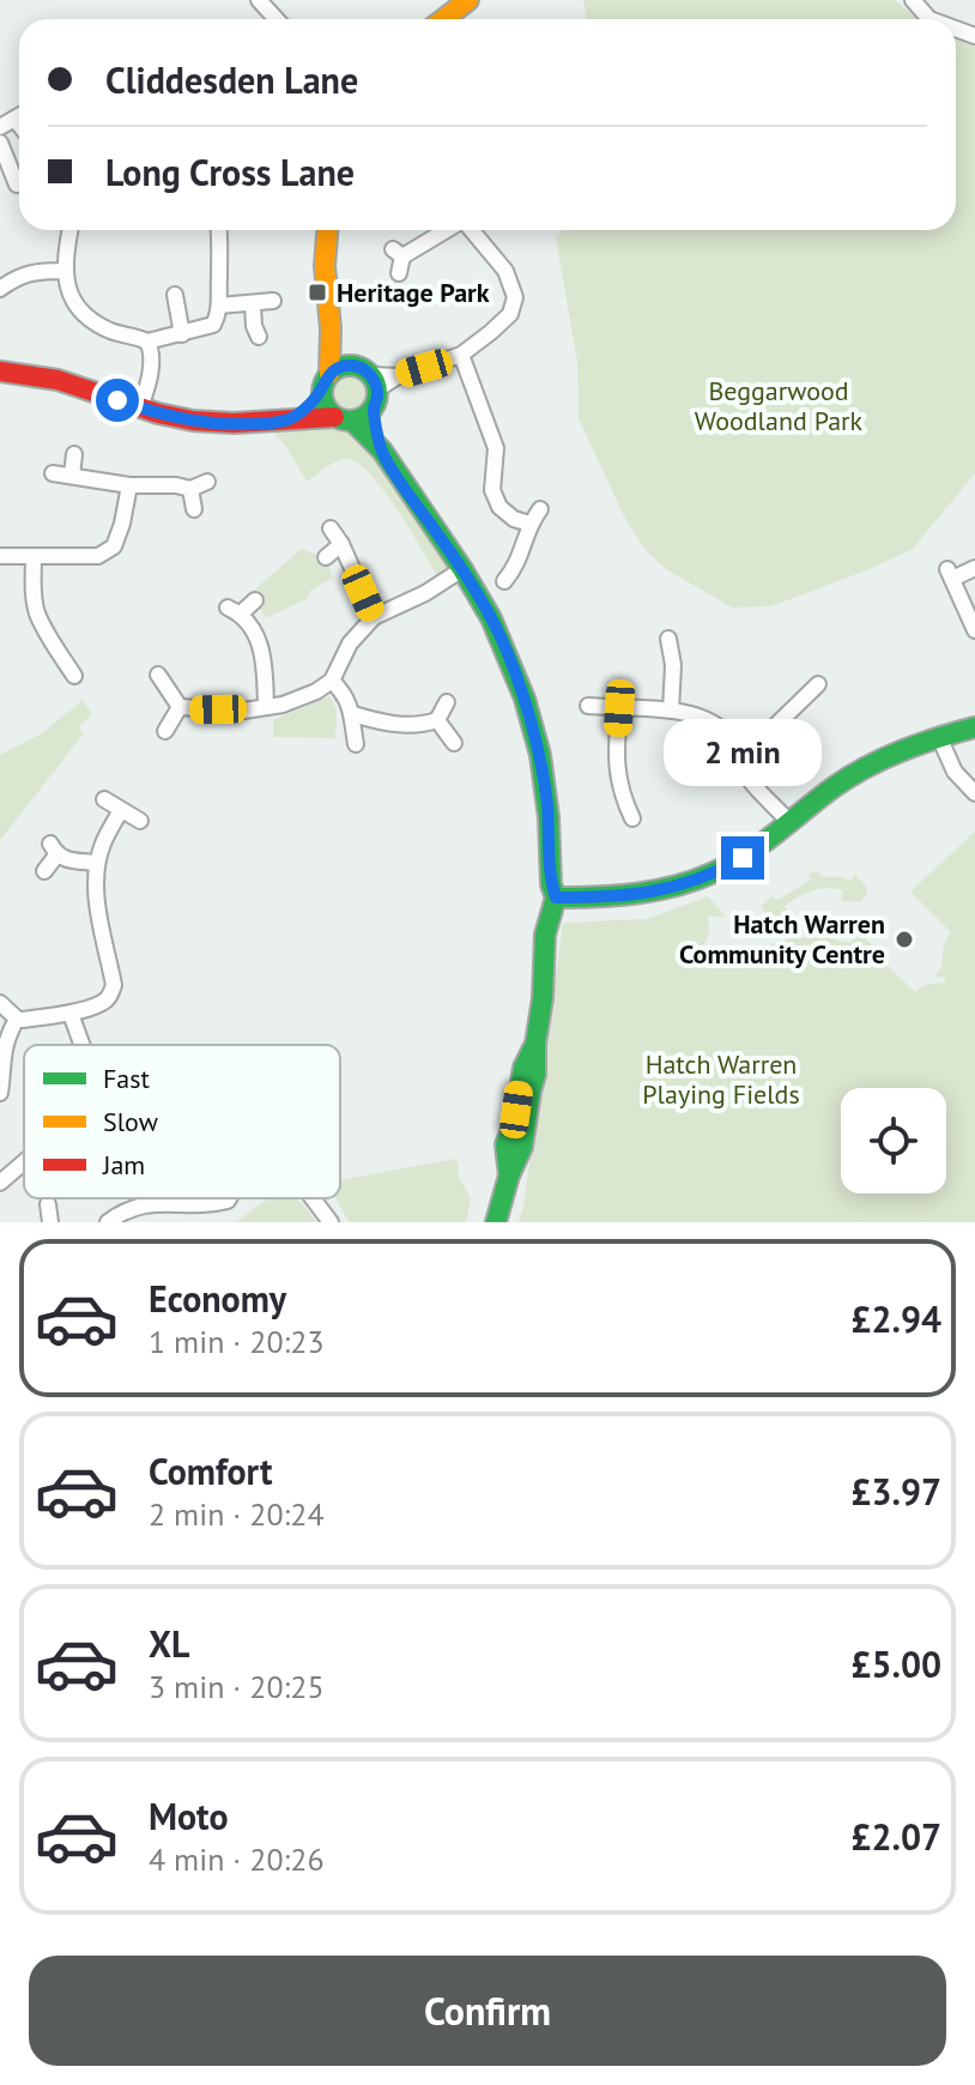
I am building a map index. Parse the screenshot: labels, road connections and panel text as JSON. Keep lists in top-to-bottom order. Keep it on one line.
{"parks":["Beggarwood Woodland Park","Hatch Warren Playing Fields"],"places":{"transit":["Heritage Park"],"other":["Hatch Warren Community Centre"]},"legend":["Fast","Slow","Jam"],"page":{"banner":["Cliddesden Lane","Long Cross Lane"],"bubble":"2 min","list":[{"name":"Economy","note":"1 min · 20:23","value":"£2.94"},{"name":"Comfort","note":"2 min · 20:24","value":"£3.97"},{"name":"XL","note":"3 min · 20:25","value":"£5.00"},{"name":"Moto","note":"4 min · 20:26","value":"£2.07"}],"buttons":"Confirm"}}
